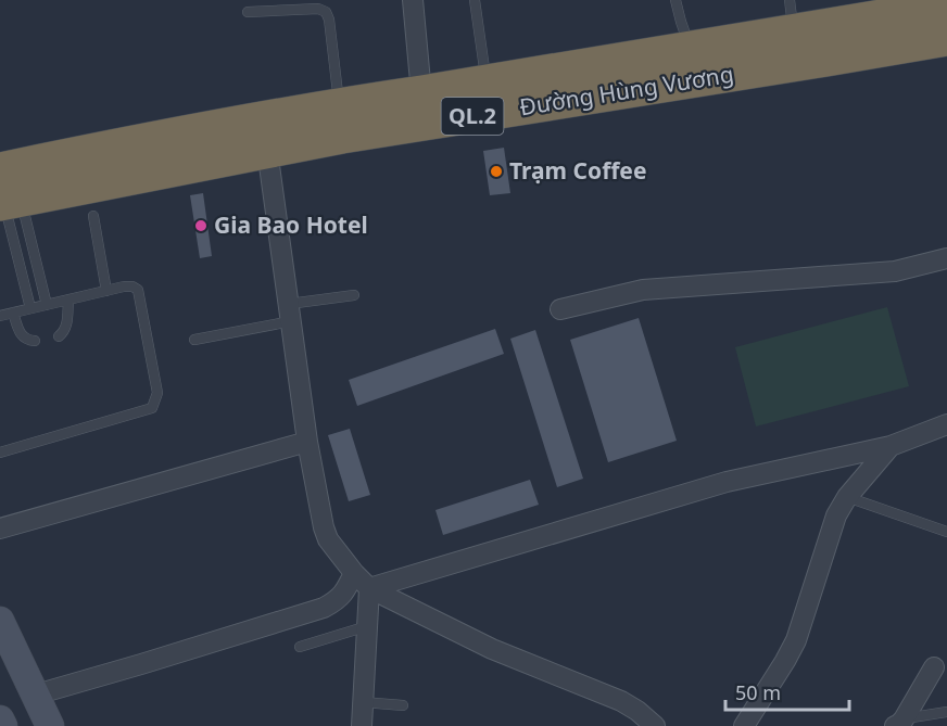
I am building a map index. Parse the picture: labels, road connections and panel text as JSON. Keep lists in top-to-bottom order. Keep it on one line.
{"streets":{"highway":["Đường Hùng Vương","QL.2"]},"places":["Trạm Coffee","Gia Bao Hotel"],"scale_bar":"50 m"}
